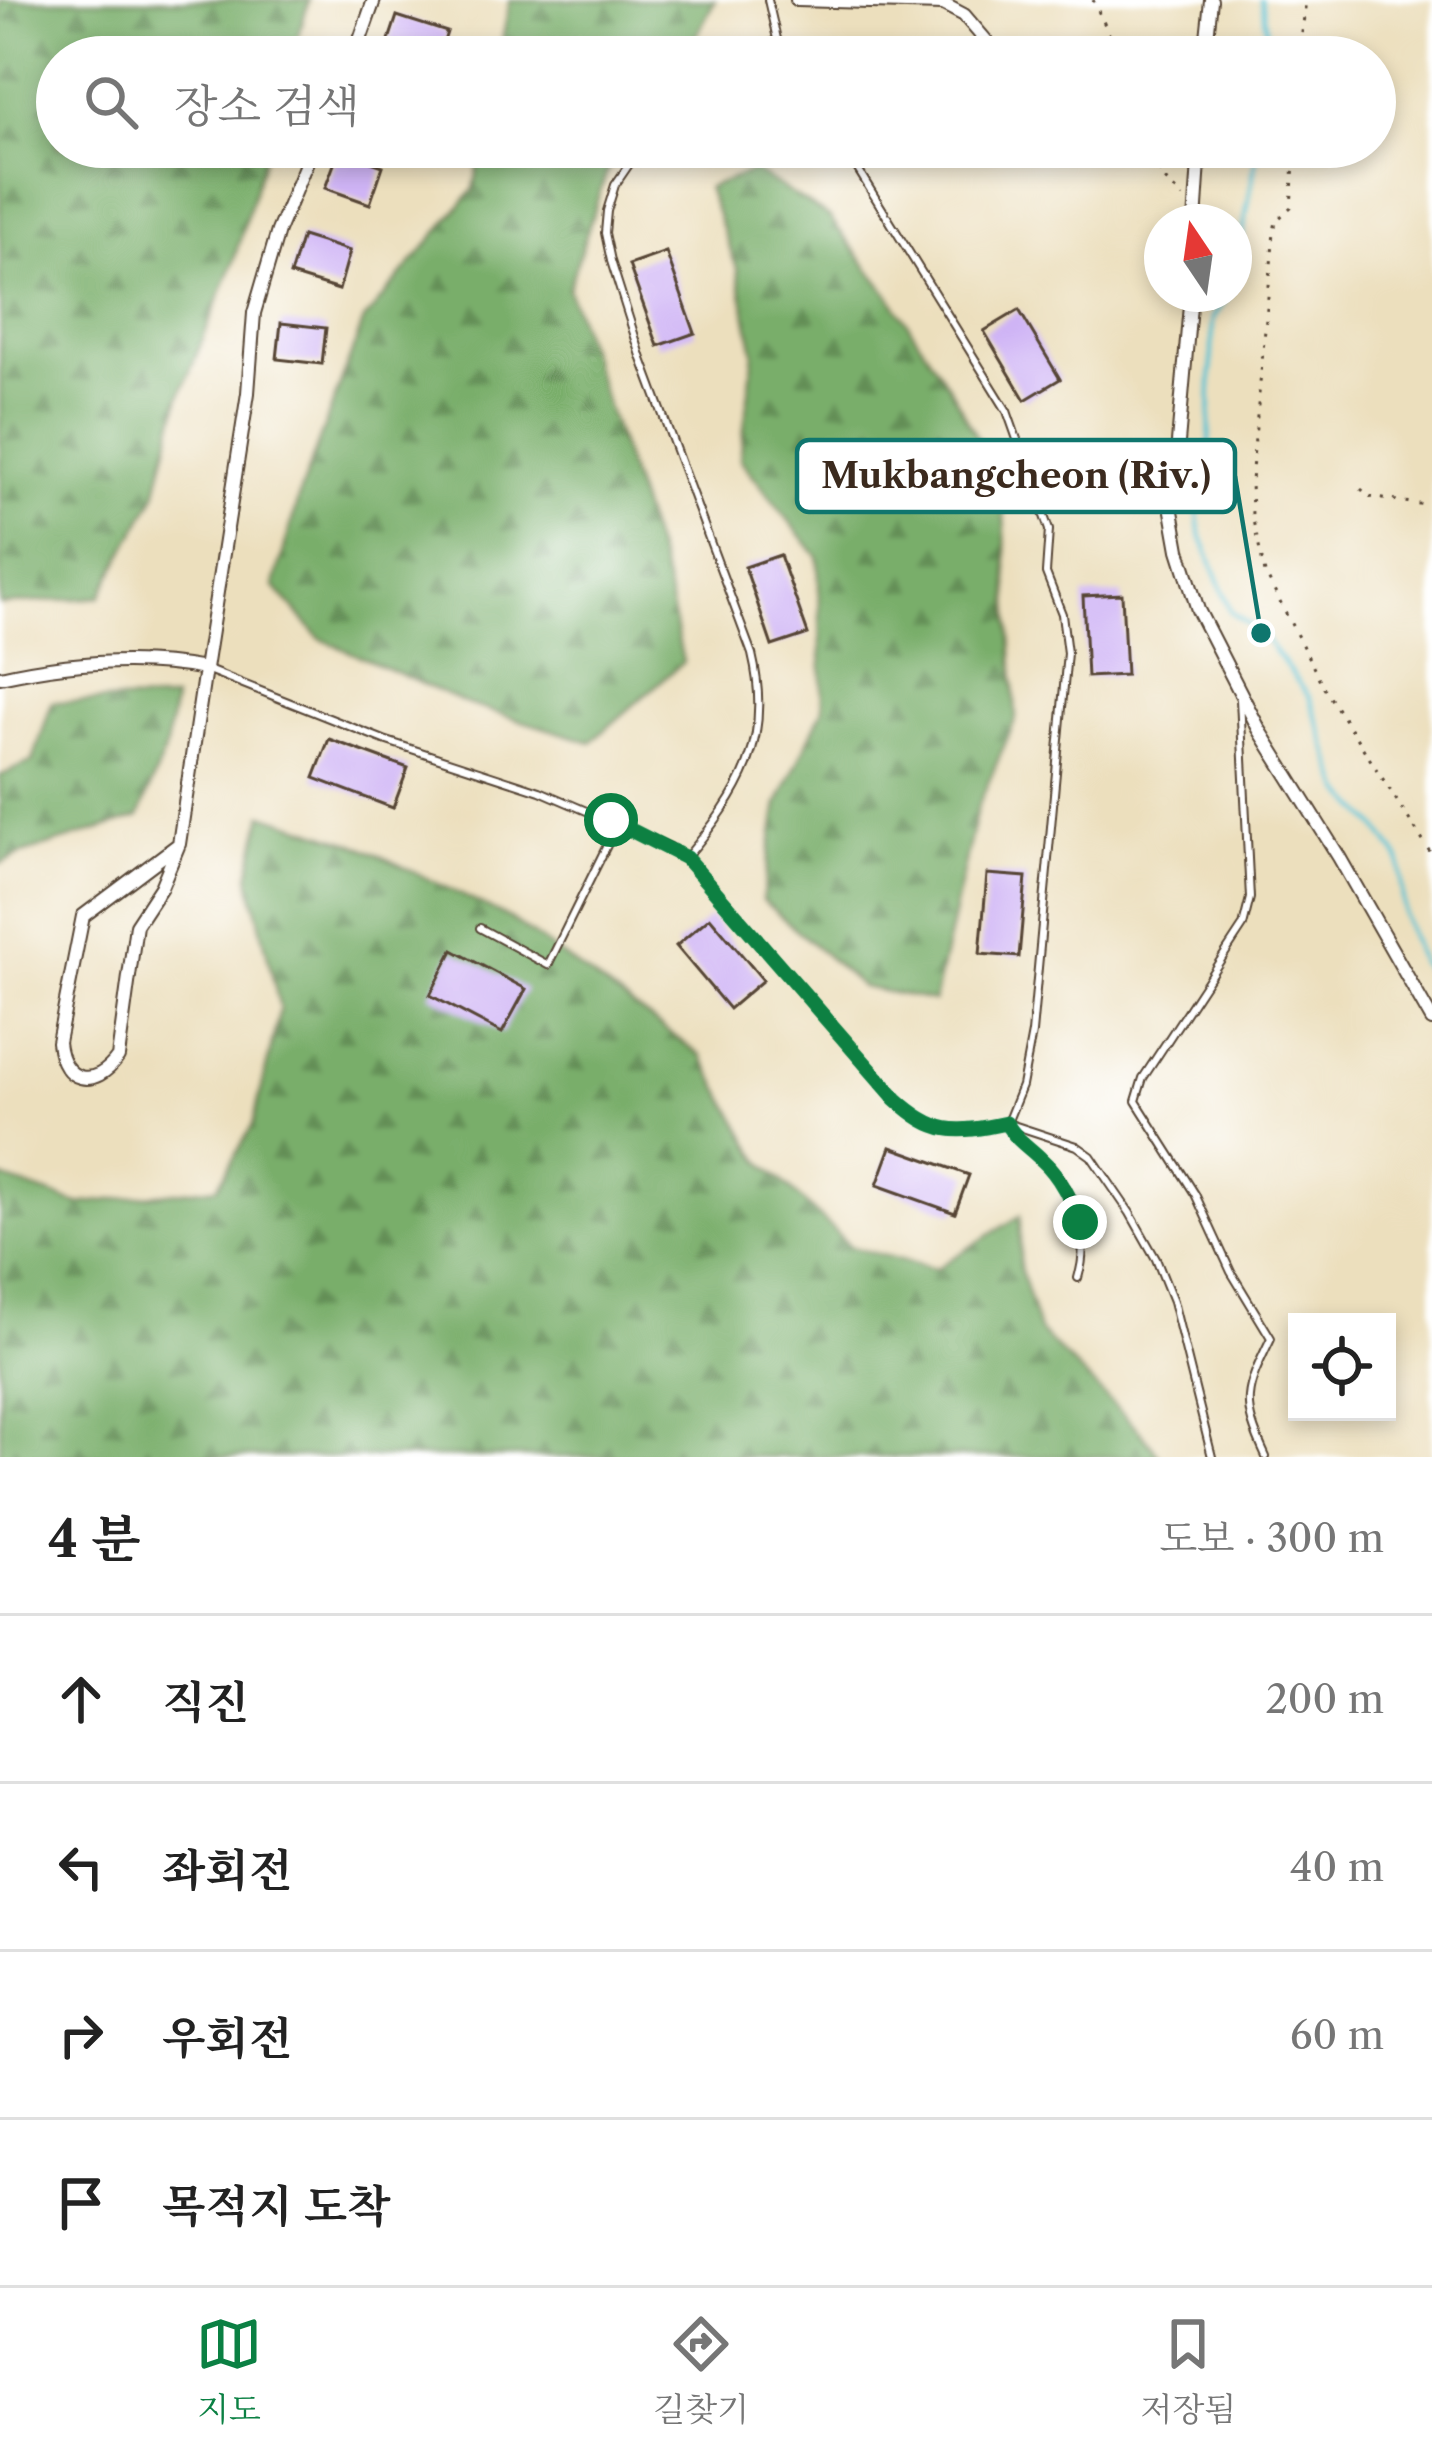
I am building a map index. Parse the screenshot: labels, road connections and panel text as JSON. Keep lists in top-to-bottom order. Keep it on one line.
{"places":["Mukbangcheon (Riv.)"],"north":"top","page":{"search":"장소 검색","heading":["4 분","도보 · 300 m"],"list":[["직진","200 m"],["좌회전","40 m"],["우회전","60 m"],"목적지 도착"],"nav":["지도","길찾기","저장됨"]}}
